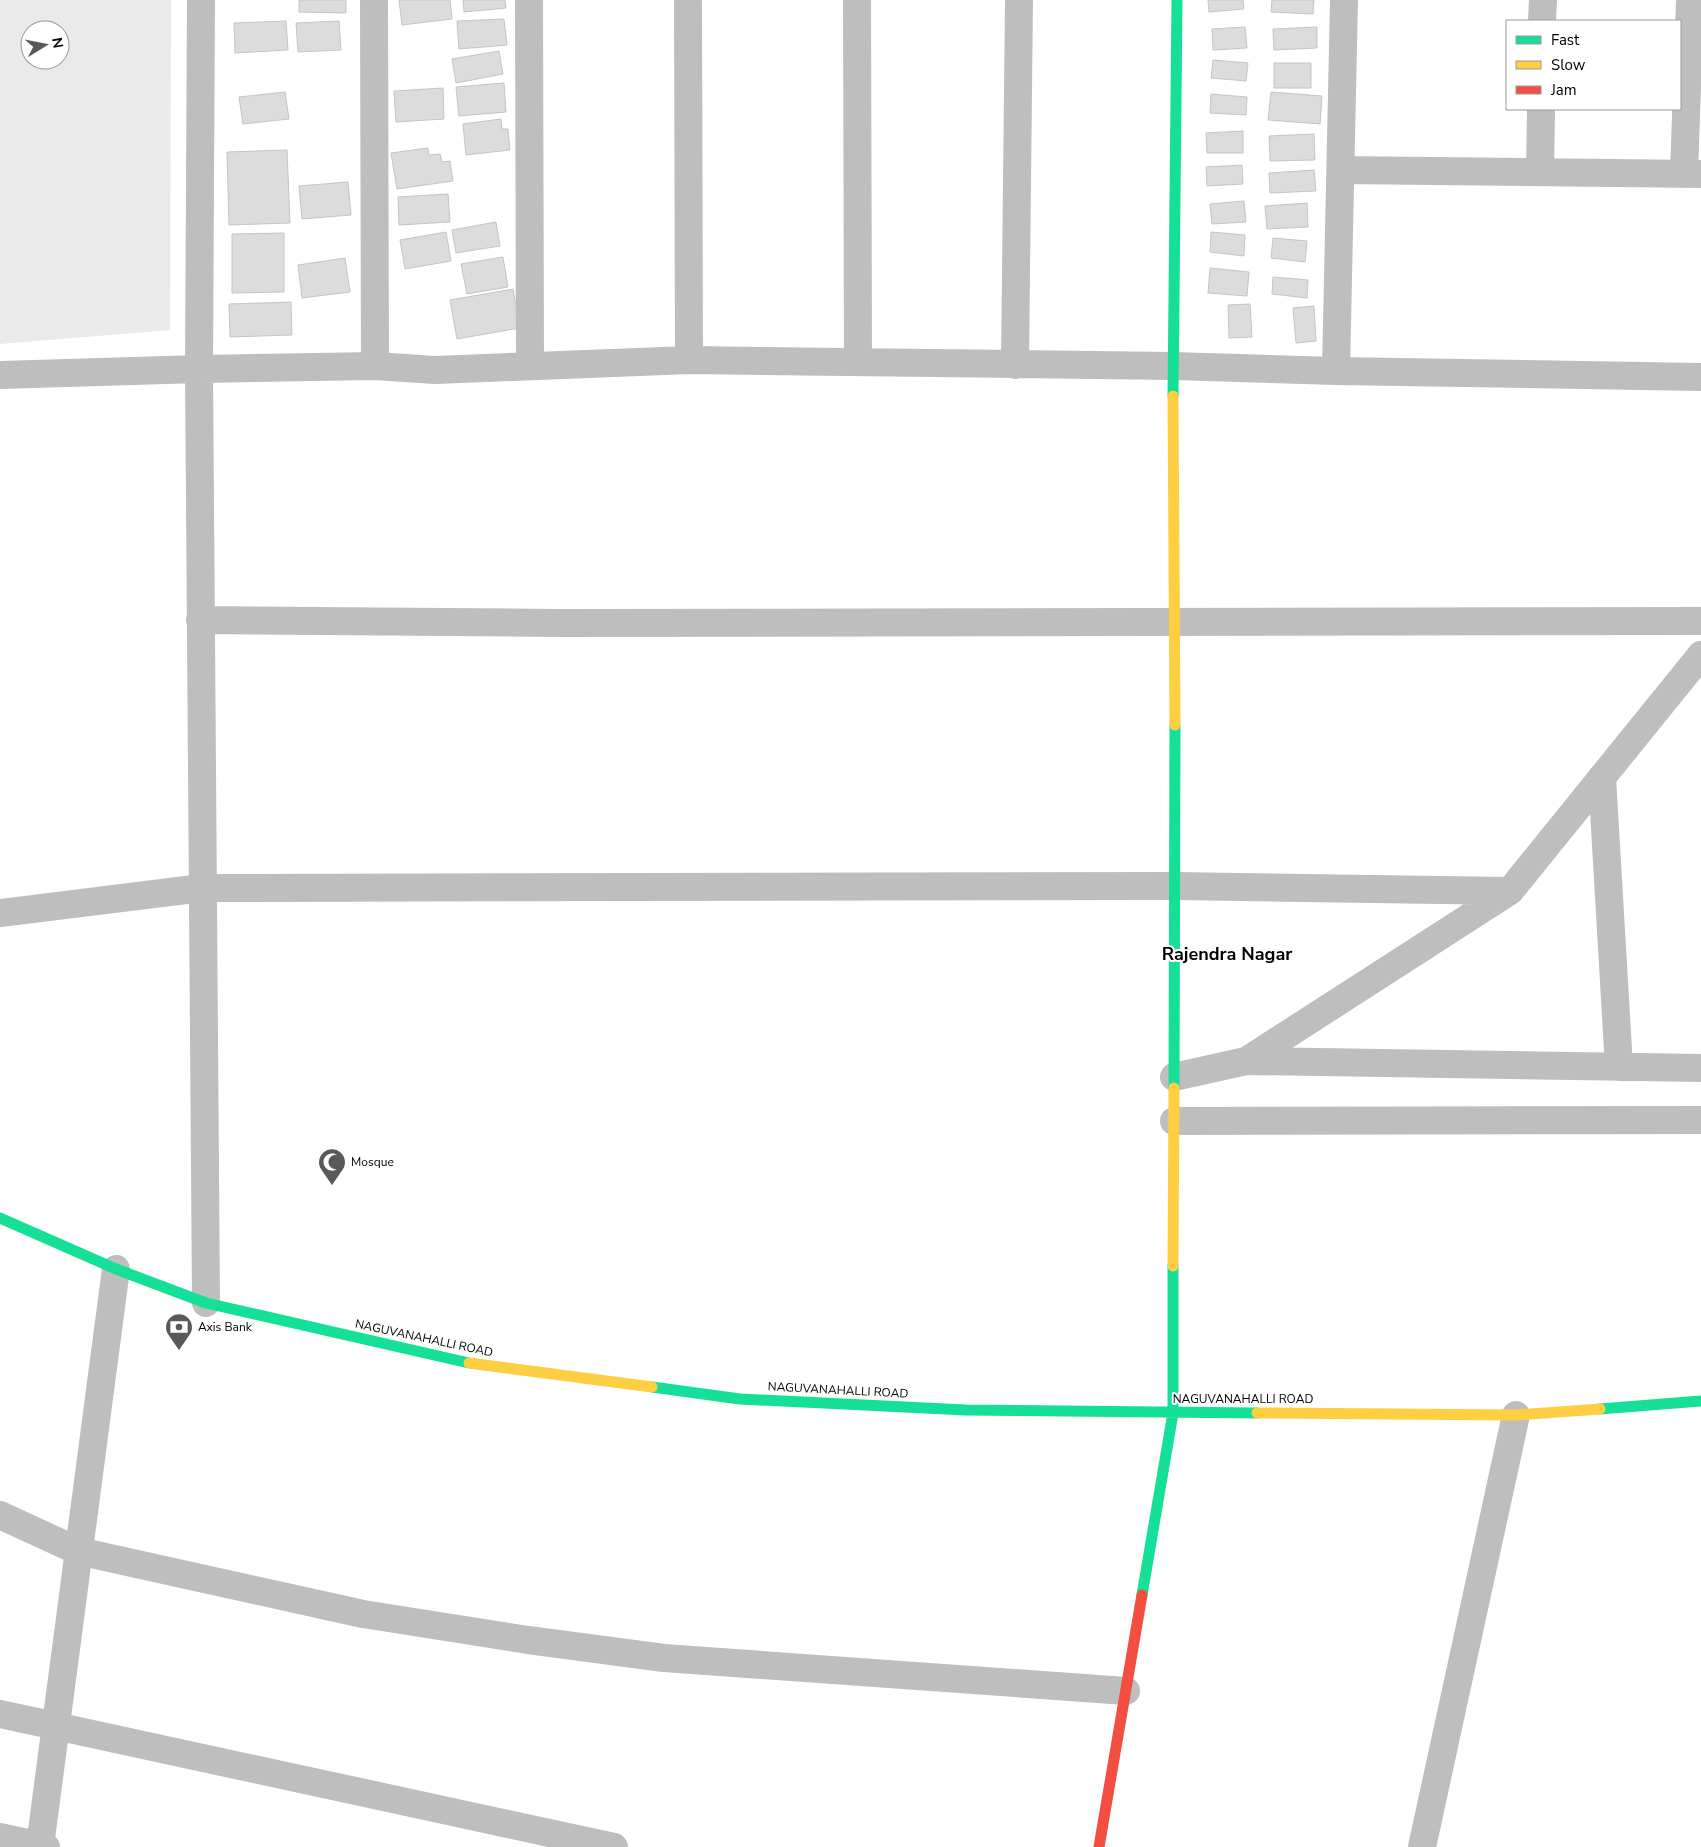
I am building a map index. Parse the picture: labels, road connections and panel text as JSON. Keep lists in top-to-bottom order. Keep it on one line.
{"streets":{"street":["NAGUVANAHALLI ROAD"]},"districts":["Rajendra Nagar"],"places":{"mosque":["Mosque"],"bank":["Axis Bank"]},"legend":["Fast","Slow","Jam"],"north":"right"}
